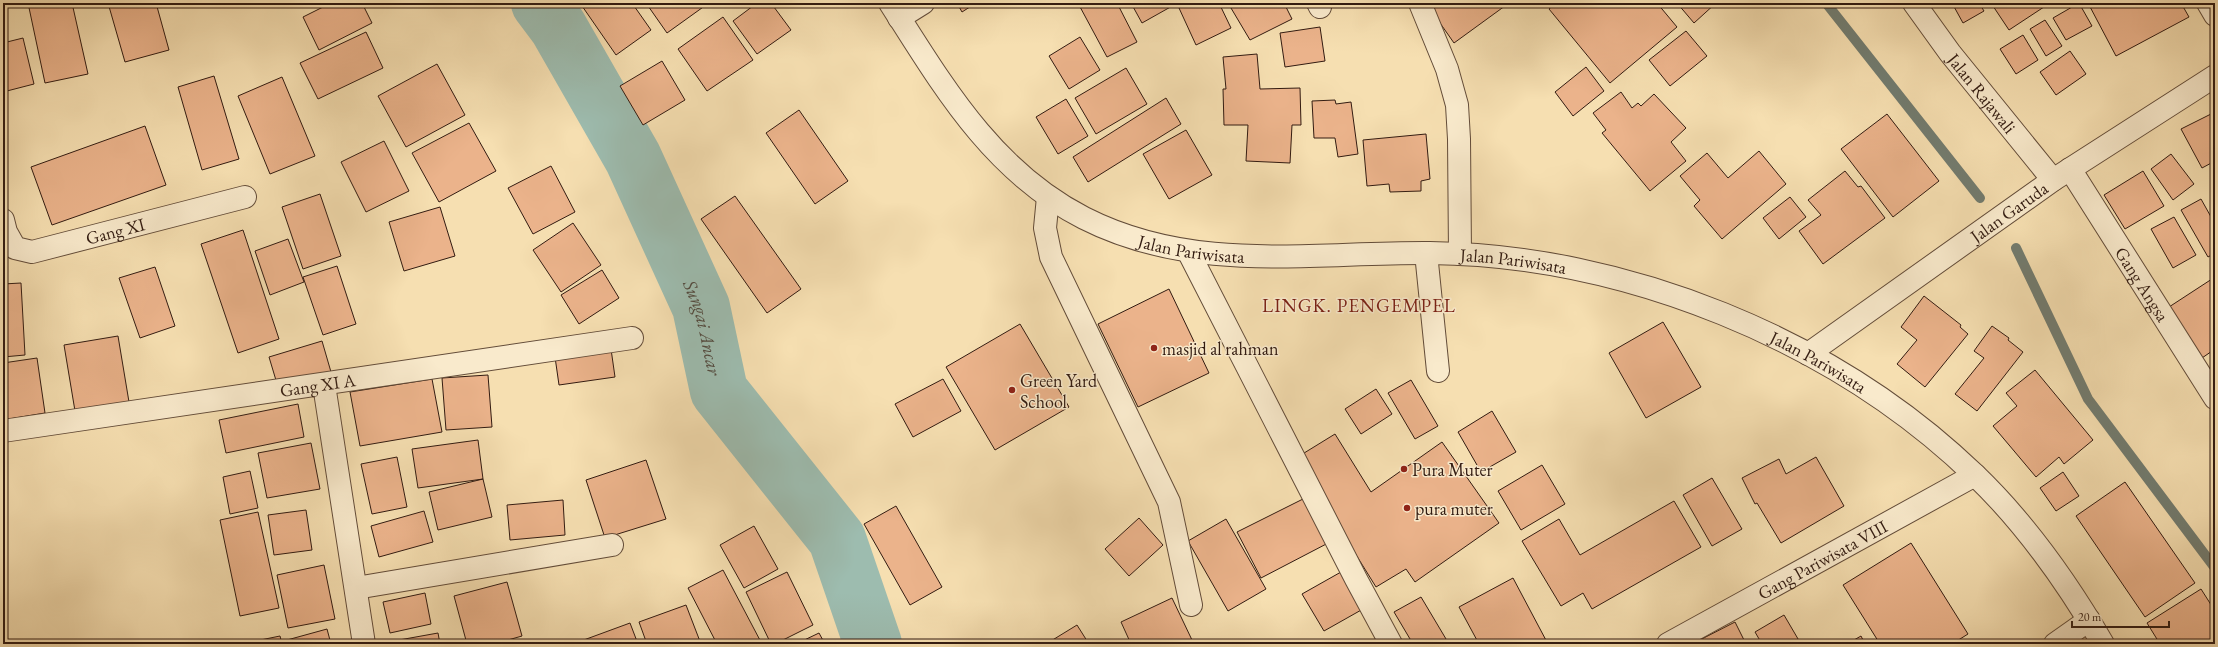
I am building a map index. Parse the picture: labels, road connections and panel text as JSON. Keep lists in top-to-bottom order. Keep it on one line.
{"streets":{"street":["Jalan Rajawali","Jalan Garuda","Gang XI","Jalan Pariwisata","Gang Angsa","Gang XI A","Gang Pariwisata VIII"]},"crossings":[["Jalan Rajawali","Jalan Garuda"],["Jalan Rajawali","Gang Angsa"],["Jalan Garuda","Jalan Pariwisata"],["Jalan Garuda","Gang Angsa"],["Jalan Pariwisata","Gang Pariwisata VIII"]],"districts":["LINGK. PENGEMPEL"],"water":["Sungai Ancar"],"places":["masjid al rahman","Green Yard School","Pura Muter","pura muter"],"scale_bar":"20 m"}
